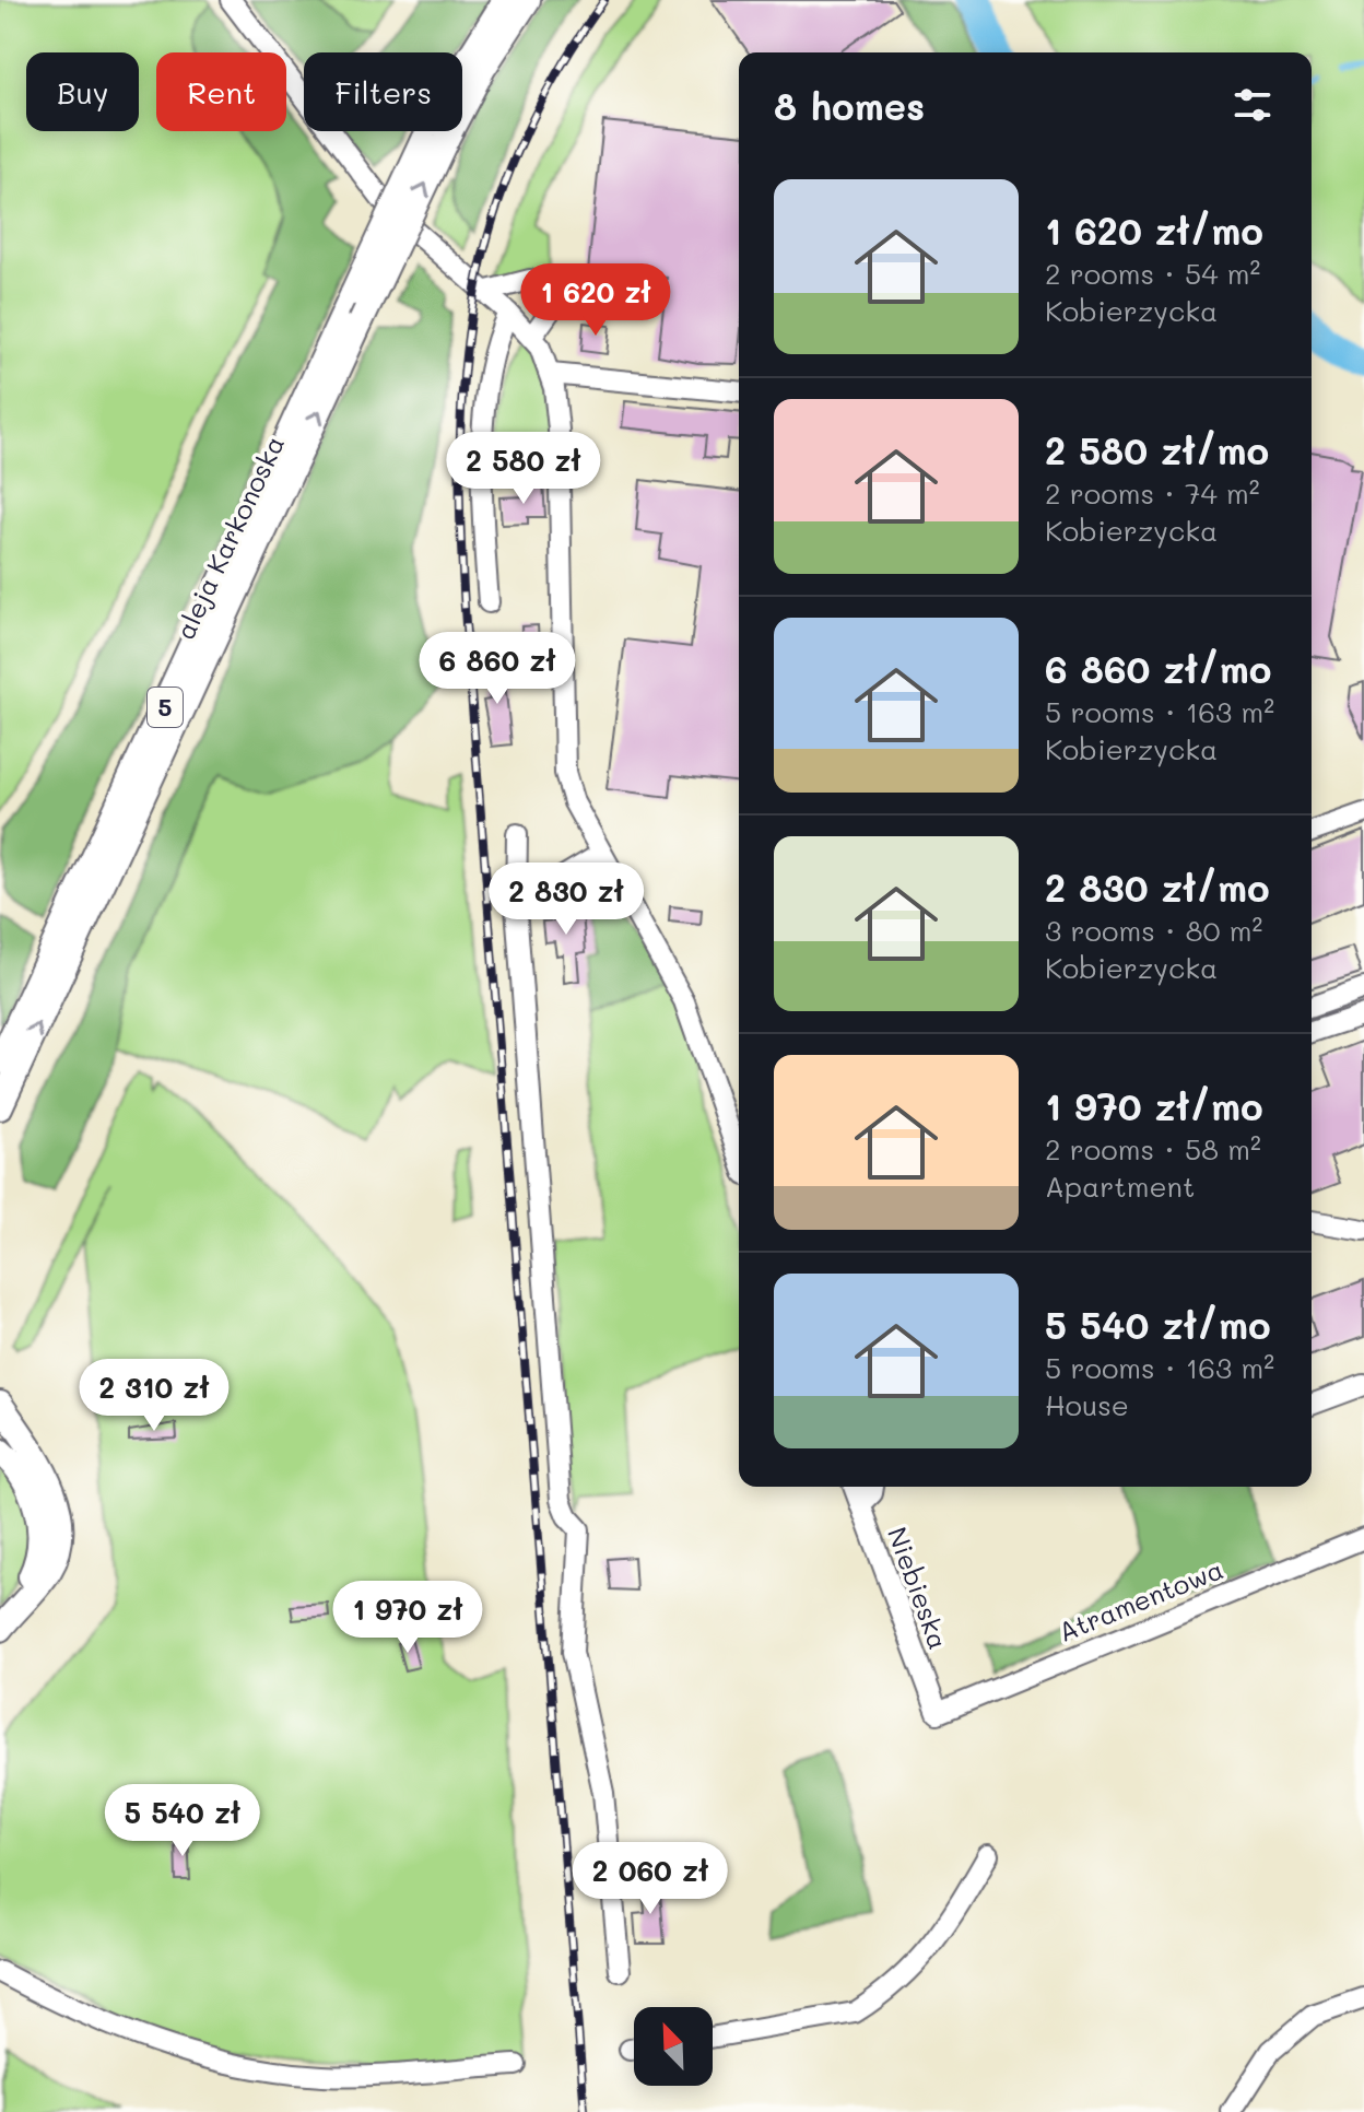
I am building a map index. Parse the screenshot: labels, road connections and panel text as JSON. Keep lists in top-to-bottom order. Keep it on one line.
{"streets":{"main road":["aleja Karkonoska","5"],"street":["Niebieska","Atramentowa"]},"crossings":[["Niebieska","Atramentowa"]],"north":"top left","page":{"chip":["Buy","Rent","Filters"],"heading":"8 homes","list":[{"name":"1 620 zł/mo","note":"2 rooms · 54 m² · Kobierzycka"},{"name":"2 580 zł/mo","note":"2 rooms · 74 m² · Kobierzycka"},{"name":"6 860 zł/mo","note":"5 rooms · 163 m² · Kobierzycka"},{"name":"2 830 zł/mo","note":"3 rooms · 80 m² · Kobierzycka"},{"name":"1 970 zł/mo","note":"2 rooms · 58 m² · Apartment"},{"name":"5 540 zł/mo","note":"5 rooms · 163 m² · House"}],"price":["1 620 zł","2 580 zł","6 860 zł","2 830 zł","2 310 zł","1 970 zł","5 540 zł","2 060 zł"]}}
